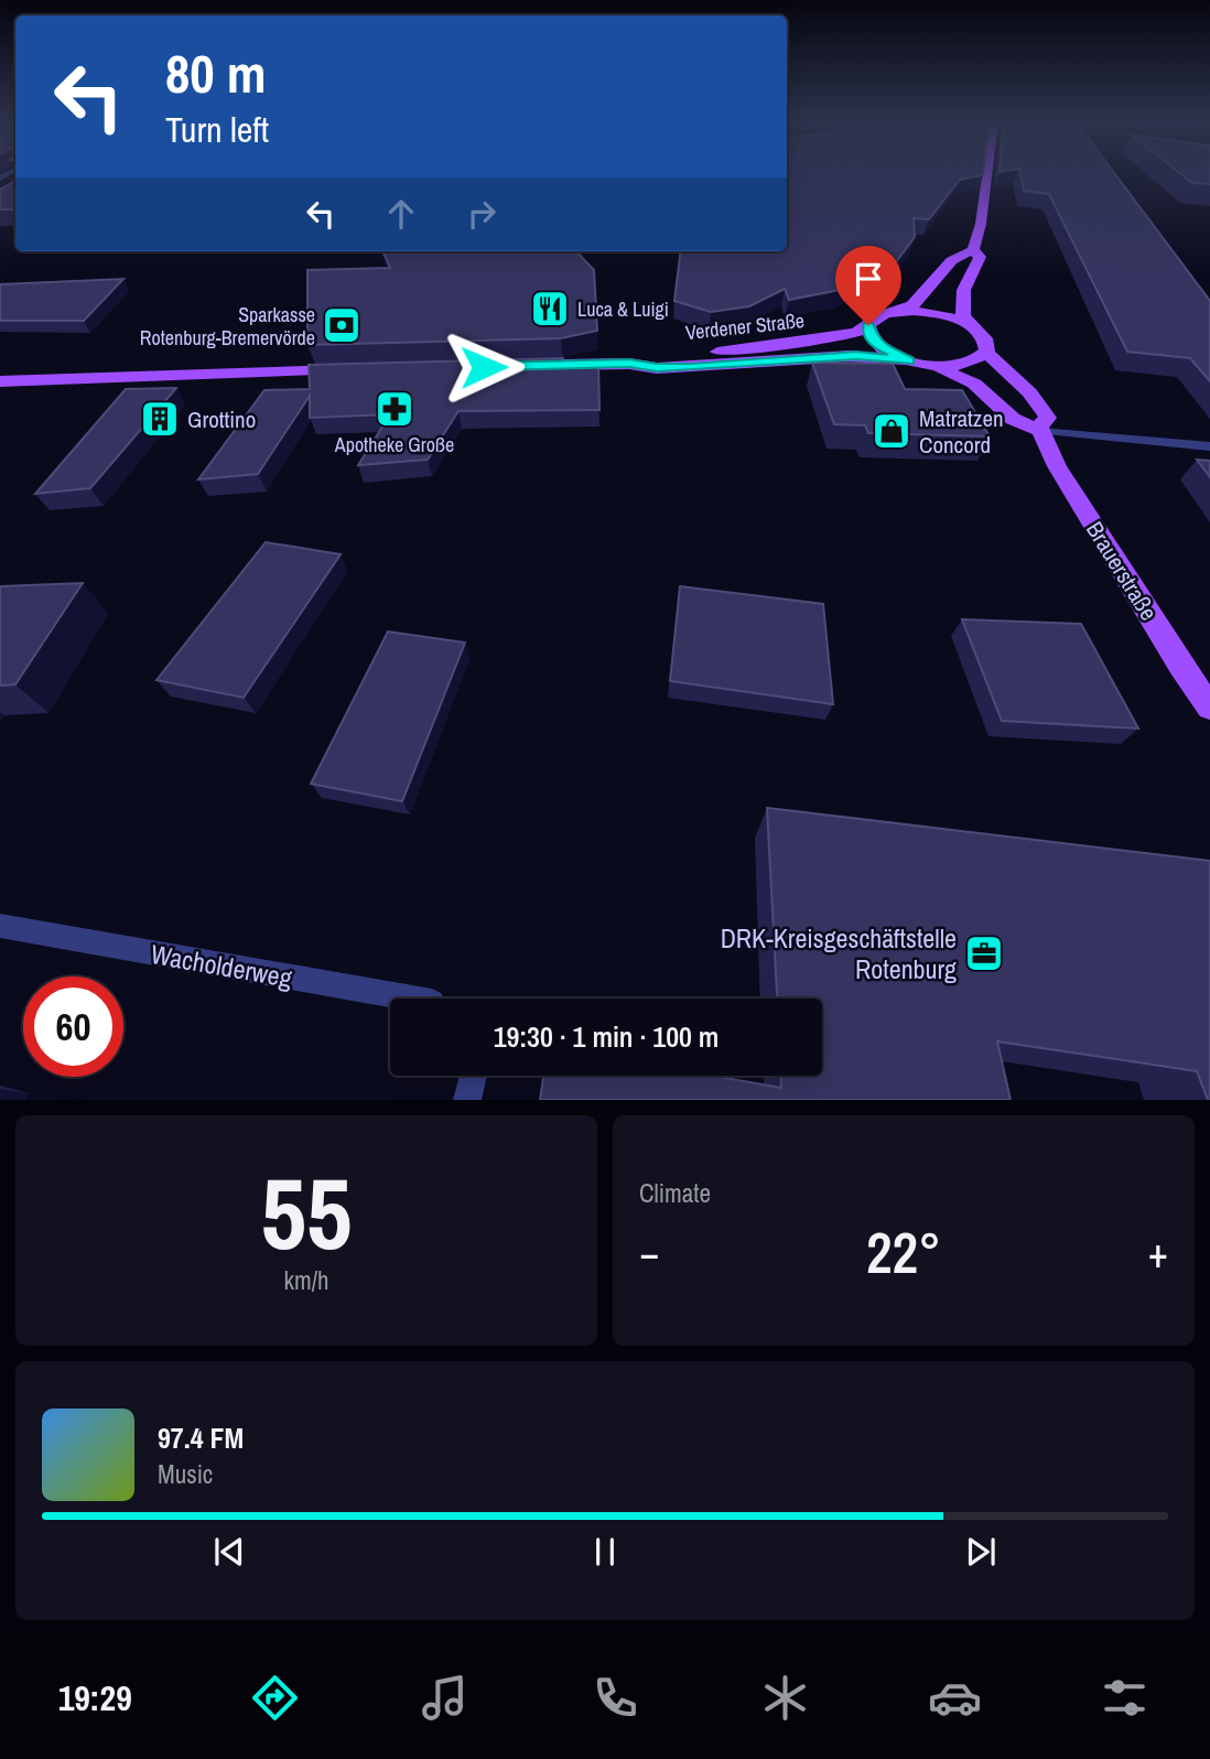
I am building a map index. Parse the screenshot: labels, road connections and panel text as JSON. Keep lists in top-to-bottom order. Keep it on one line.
{"streets":{"main road":["Verdener Straße","Brauerstraße"],"street":["Wacholderweg"]},"places":{"restaurant":["Luca & Luigi"],"bank":["Sparkasse Rotenburg-Bremervörde"],"pharmacy":["Apotheke Große"],"building":["Grottino"],"shop":["Matratzen Concord"],"office":["DRK-Kreisgeschäftstelle Rotenburg"]},"page":{"turn":["80 m","Turn left"],"limit":"60","trip":"19:30 · 1 min · 100 m","tile":[["55","km/h"],"Climate"],"heat":["−","22°","+"],"song":["97.4 FM","Music"],"tabs":"19:29"}}
